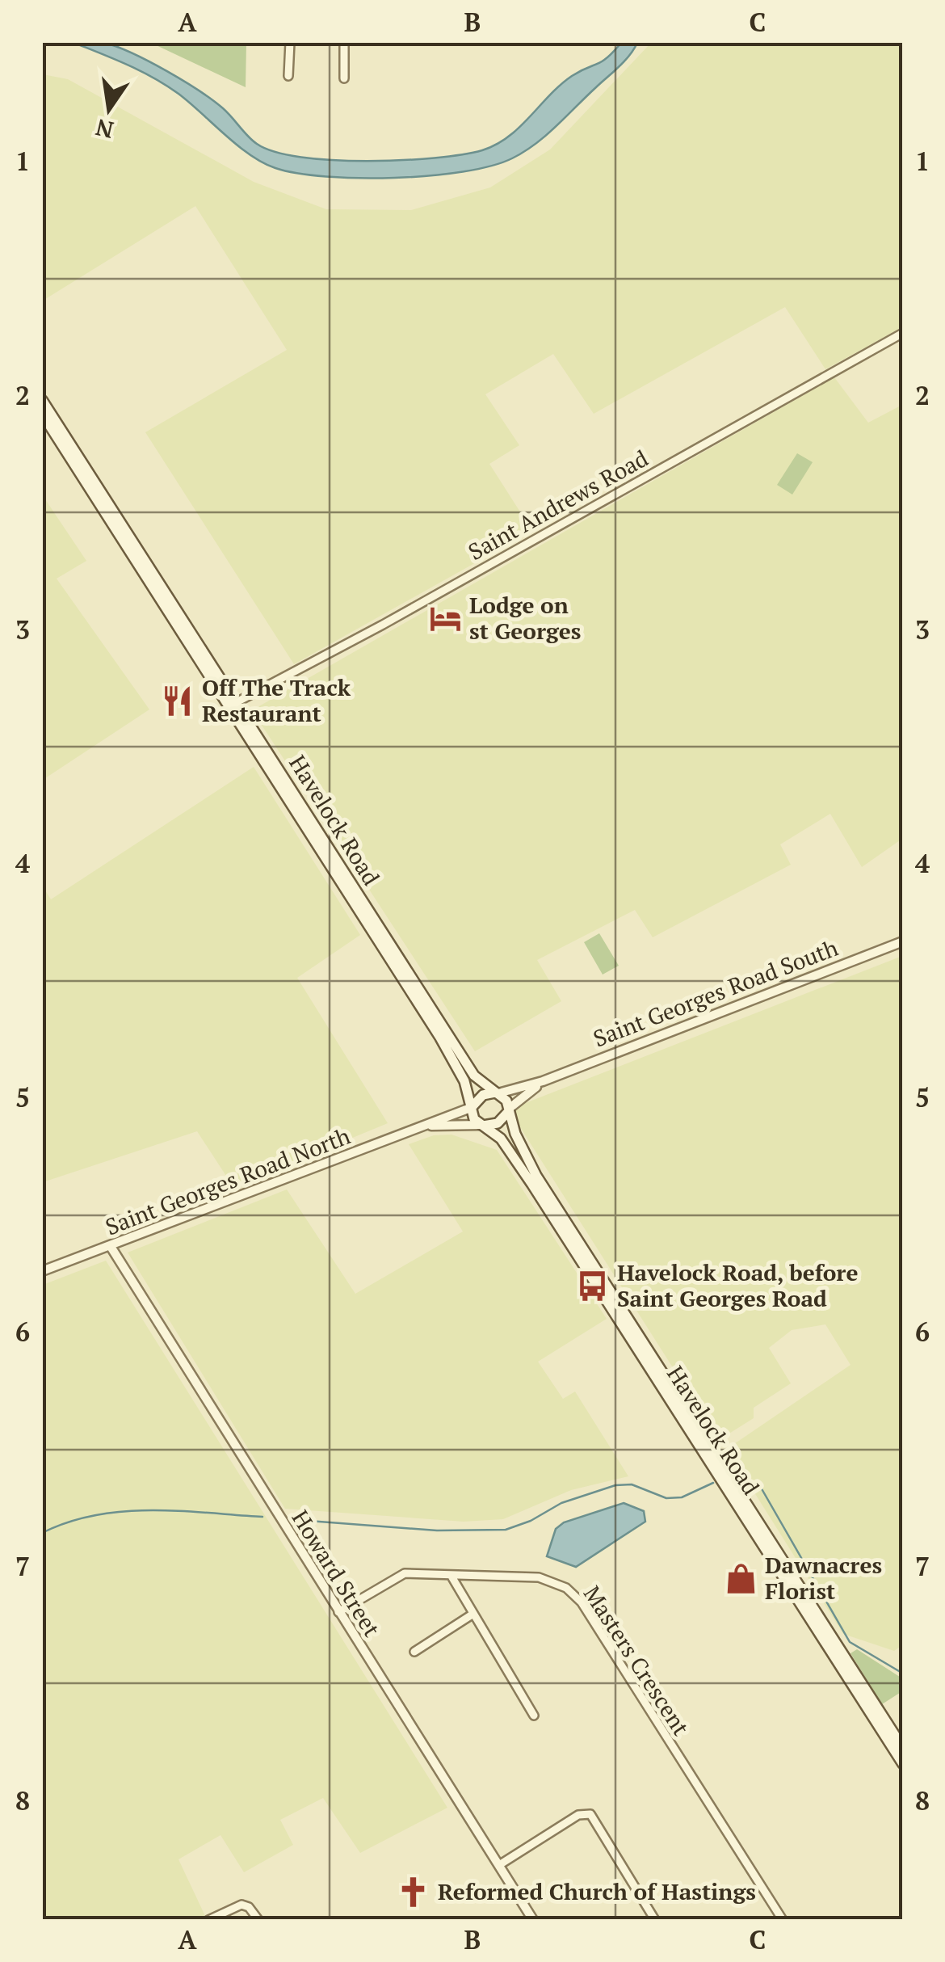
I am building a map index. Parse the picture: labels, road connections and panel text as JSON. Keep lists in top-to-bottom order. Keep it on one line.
{"streets":{"main road":["Havelock Road"],"street":["Saint Andrews Road","Saint Georges Road South","Saint Georges Road North","Howard Street","Masters Crescent"]},"crossings":[["Saint Andrews Road","Havelock Road"],["Havelock Road","Saint Georges Road South"],["Havelock Road","Saint Georges Road North"],["Saint Georges Road South","Saint Georges Road North"],["Saint Georges Road North","Howard Street"],["Howard Street","Masters Crescent"]],"places":{"hotel":["Lodge on st Georges"],"restaurant":["Off The Track Restaurant"],"bus stop":["Havelock Road, before Saint Georges Road"],"shop":["Dawnacres Florist"],"church":["Reformed Church of Hastings"]},"north":"bottom","grid":{"columns":["A","B","C"],"rows":["1","2","3","4","5","6","7","8"]}}
